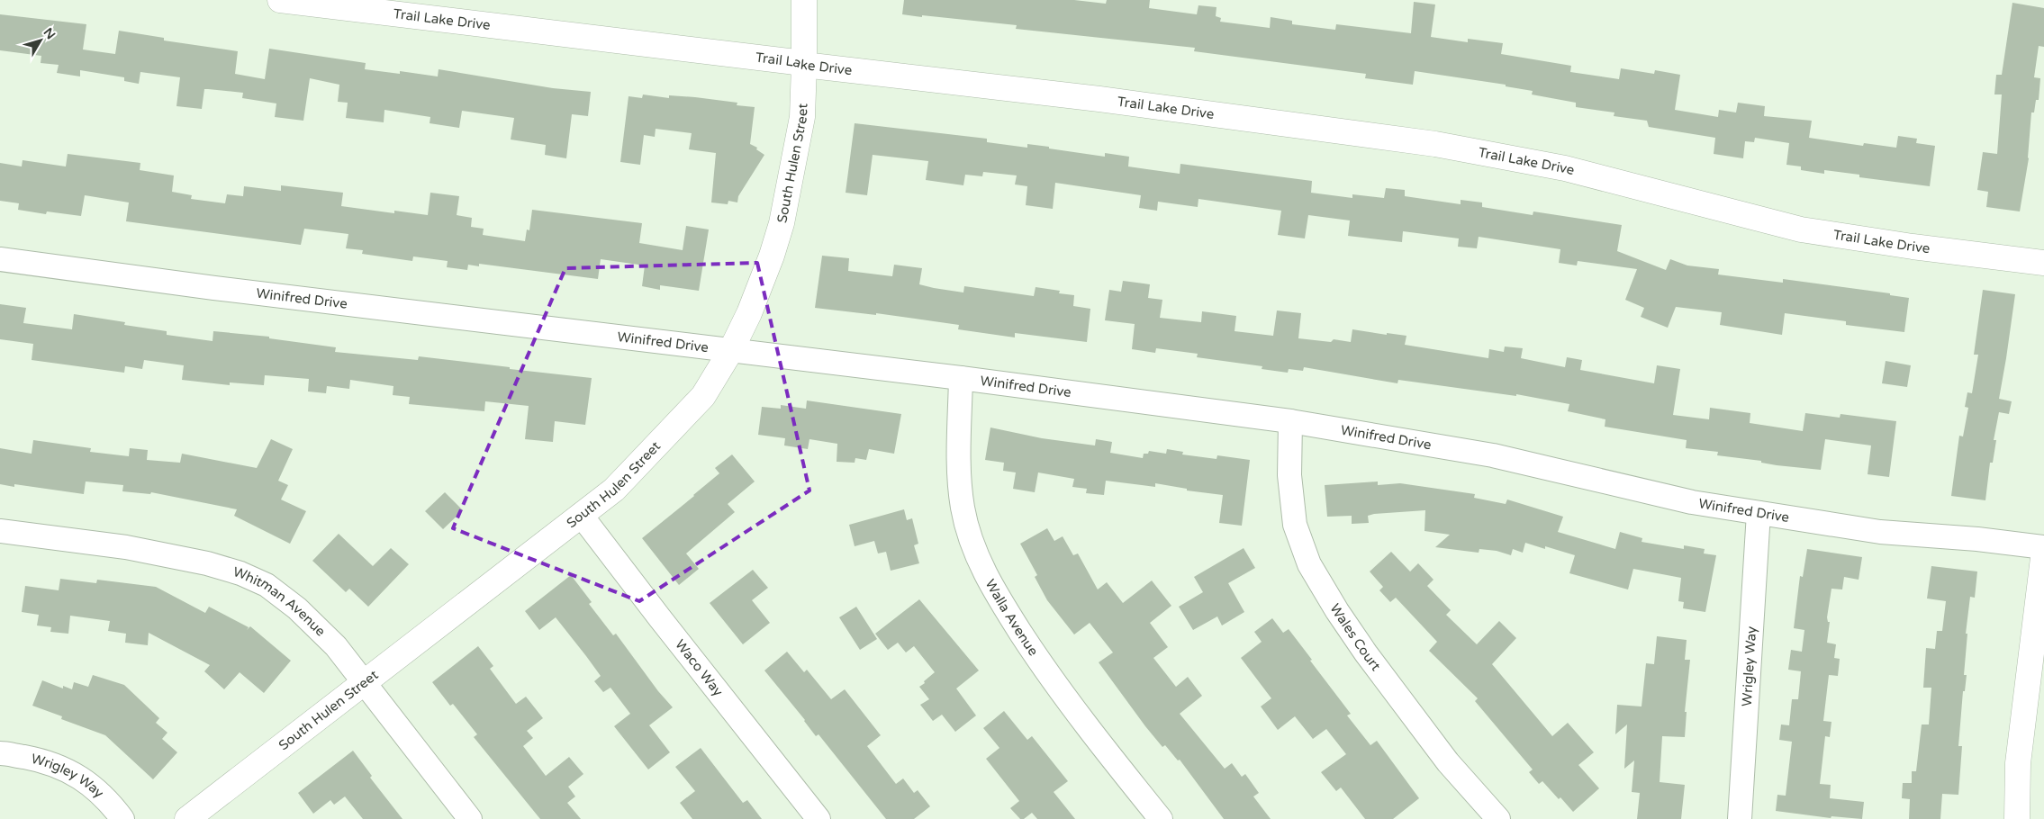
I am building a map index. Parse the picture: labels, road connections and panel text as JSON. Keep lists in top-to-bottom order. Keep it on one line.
{"streets":{"street":["Trail Lake Drive","South Hulen Street","Winifred Drive","Whitman Avenue","Walla Avenue","Wales Court","Wrigley Way","Waco Way"]},"crossings":[["Trail Lake Drive","South Hulen Street"],["South Hulen Street","Winifred Drive"],["South Hulen Street","Whitman Avenue"],["South Hulen Street","Waco Way"],["Winifred Drive","Walla Avenue"],["Winifred Drive","Wales Court"],["Winifred Drive","Wrigley Way"]],"north":"top right"}
